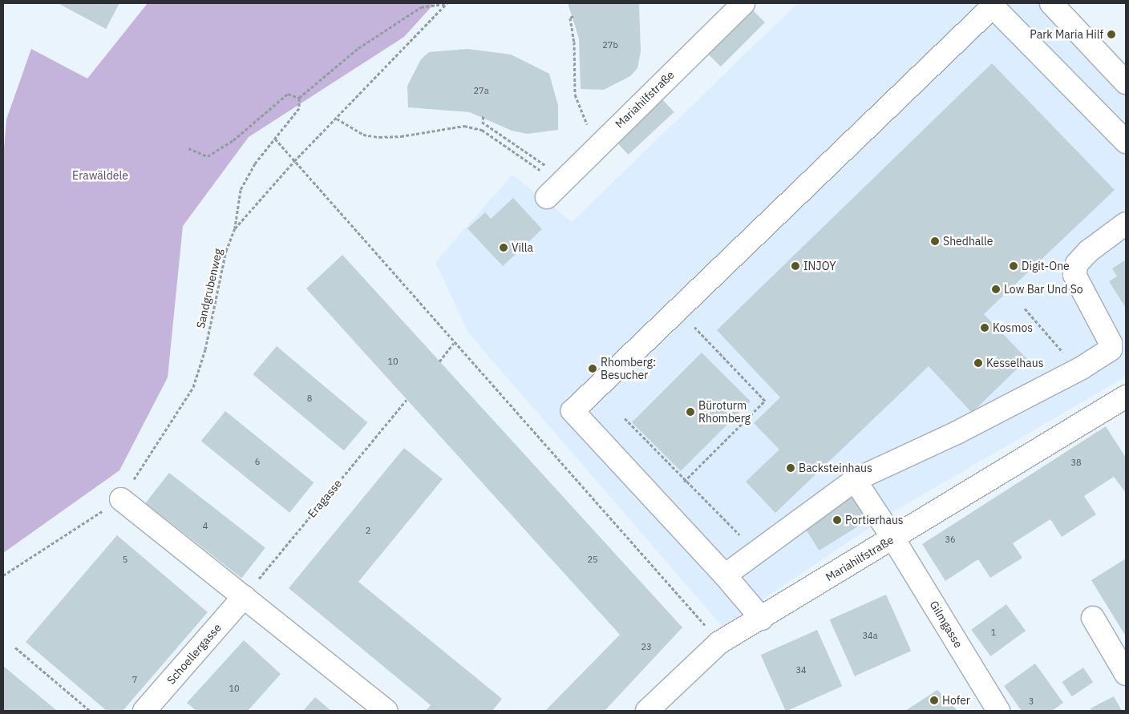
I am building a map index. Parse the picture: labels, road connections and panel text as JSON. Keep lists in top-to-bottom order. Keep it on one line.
{"streets":{"street":["Mariahilfstraße","Gilmgasse","Schoellergasse"],"path":["Sandgrubenweg","Eragasse"]},"crossings":[["Mariahilfstraße","Gilmgasse"],["Eragasse","Schoellergasse"]],"parks":["Erawäldele"],"places":["Park Maria Hilf","Shedhalle","Villa","INJOY","Digit-One","Low Bar Und So","Kosmos","Kesselhaus","Rhomberg: Besucher","Büroturm Rhomberg","Backsteinhaus","Portierhaus","Hofer"],"house_numbers":["27b","27a","10","8","6","38","4","2","36","5","25","1","34a","23","34","7","10","3"]}
